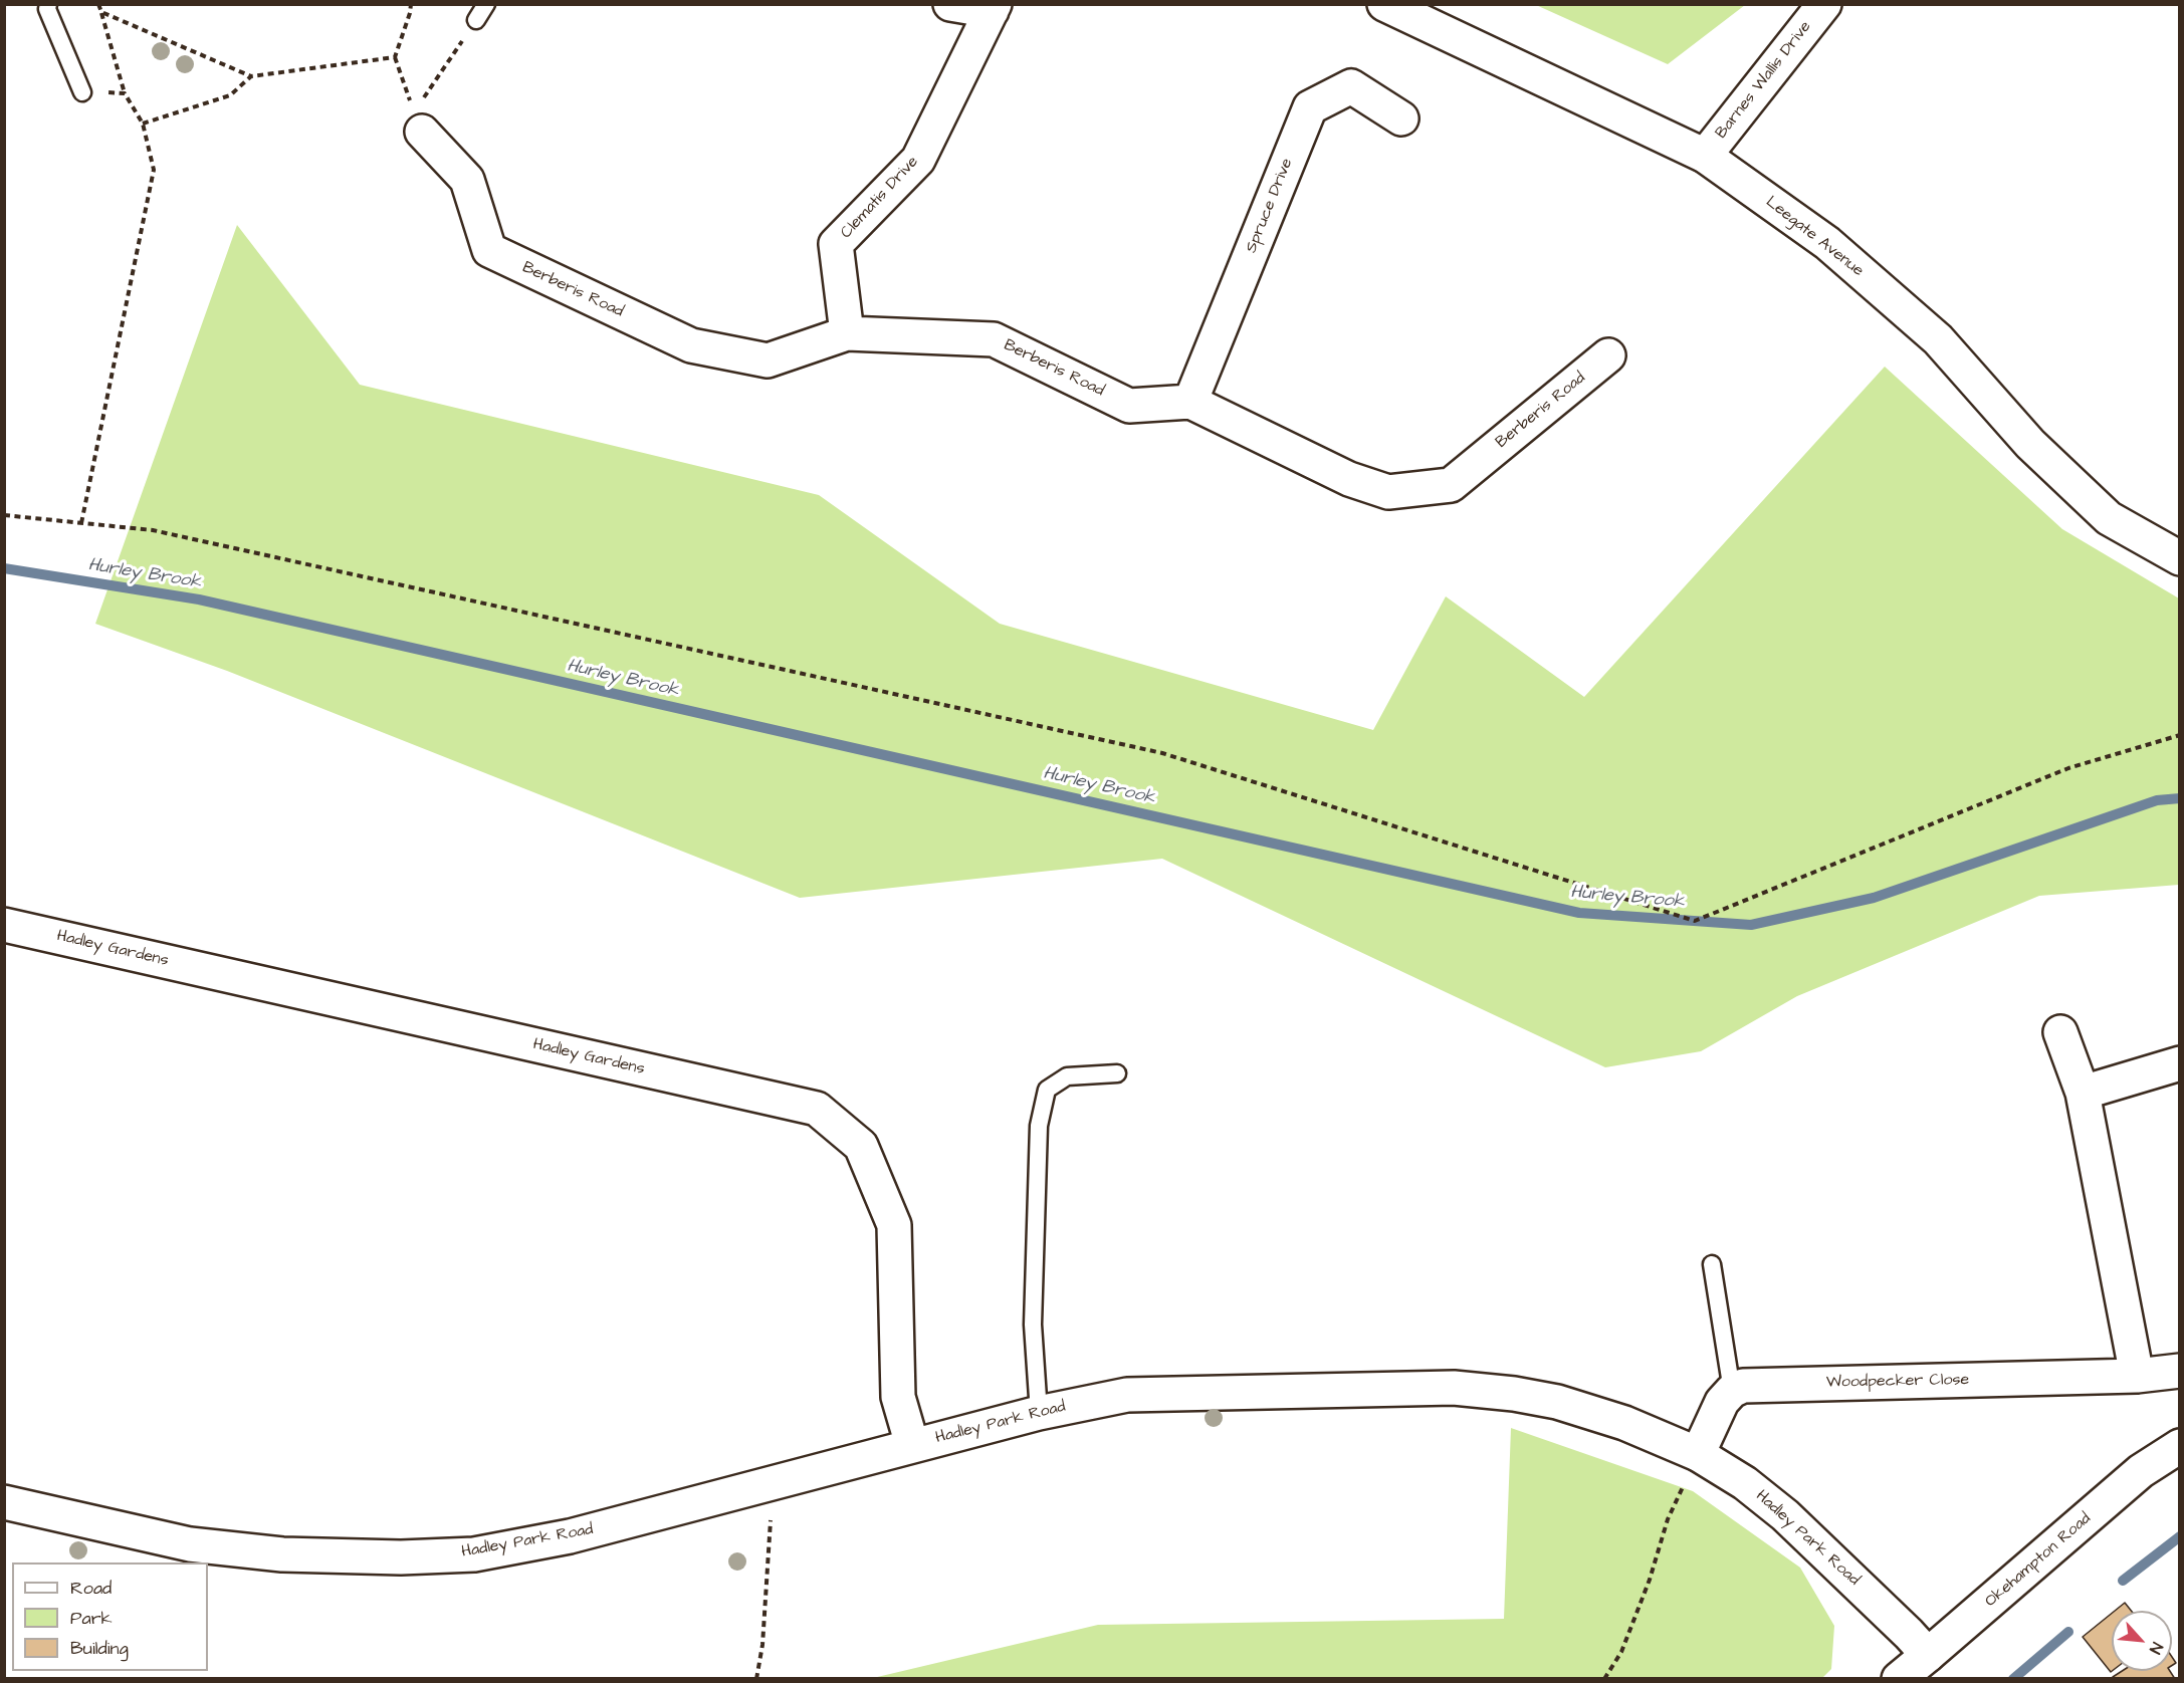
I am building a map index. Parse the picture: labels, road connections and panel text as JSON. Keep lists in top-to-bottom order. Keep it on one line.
{"streets":{"street":["Barnes Wallis Drive","Clematis Drive","Spruce Drive","Leegate Avenue","Berberis Road","Hadley Gardens","Woodpecker Close","Hadley Park Road","Okehampton Road"]},"crossings":[["Barnes Wallis Drive","Leegate Avenue"],["Clematis Drive","Berberis Road"],["Spruce Drive","Berberis Road"],["Hadley Gardens","Hadley Park Road"],["Hadley Park Road","Okehampton Road"]],"water":["Hurley Brook"],"legend":["Road","Park","Building"],"north":"bottom right"}
